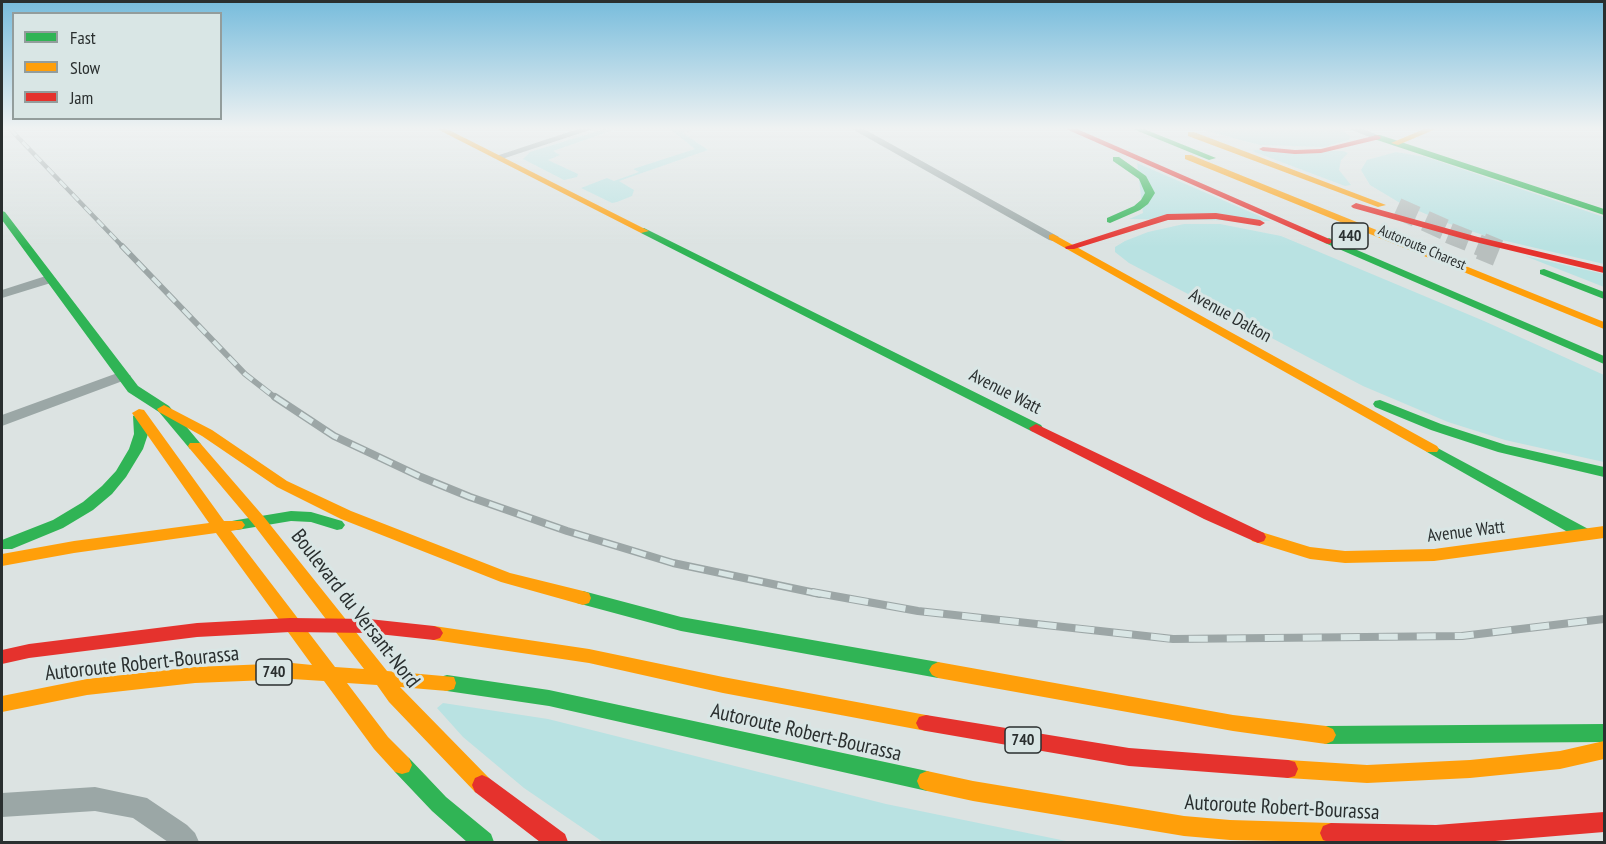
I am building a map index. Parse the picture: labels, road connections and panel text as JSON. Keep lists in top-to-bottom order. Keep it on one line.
{"streets":{"main road":["440","Autoroute Charest","Avenue Dalton","Avenue Watt","Boulevard du Versant-Nord","Autoroute Robert-Bourassa","740"]},"crossings":[["Avenue Dalton","Avenue Watt"]],"legend":["Fast","Slow","Jam"]}
